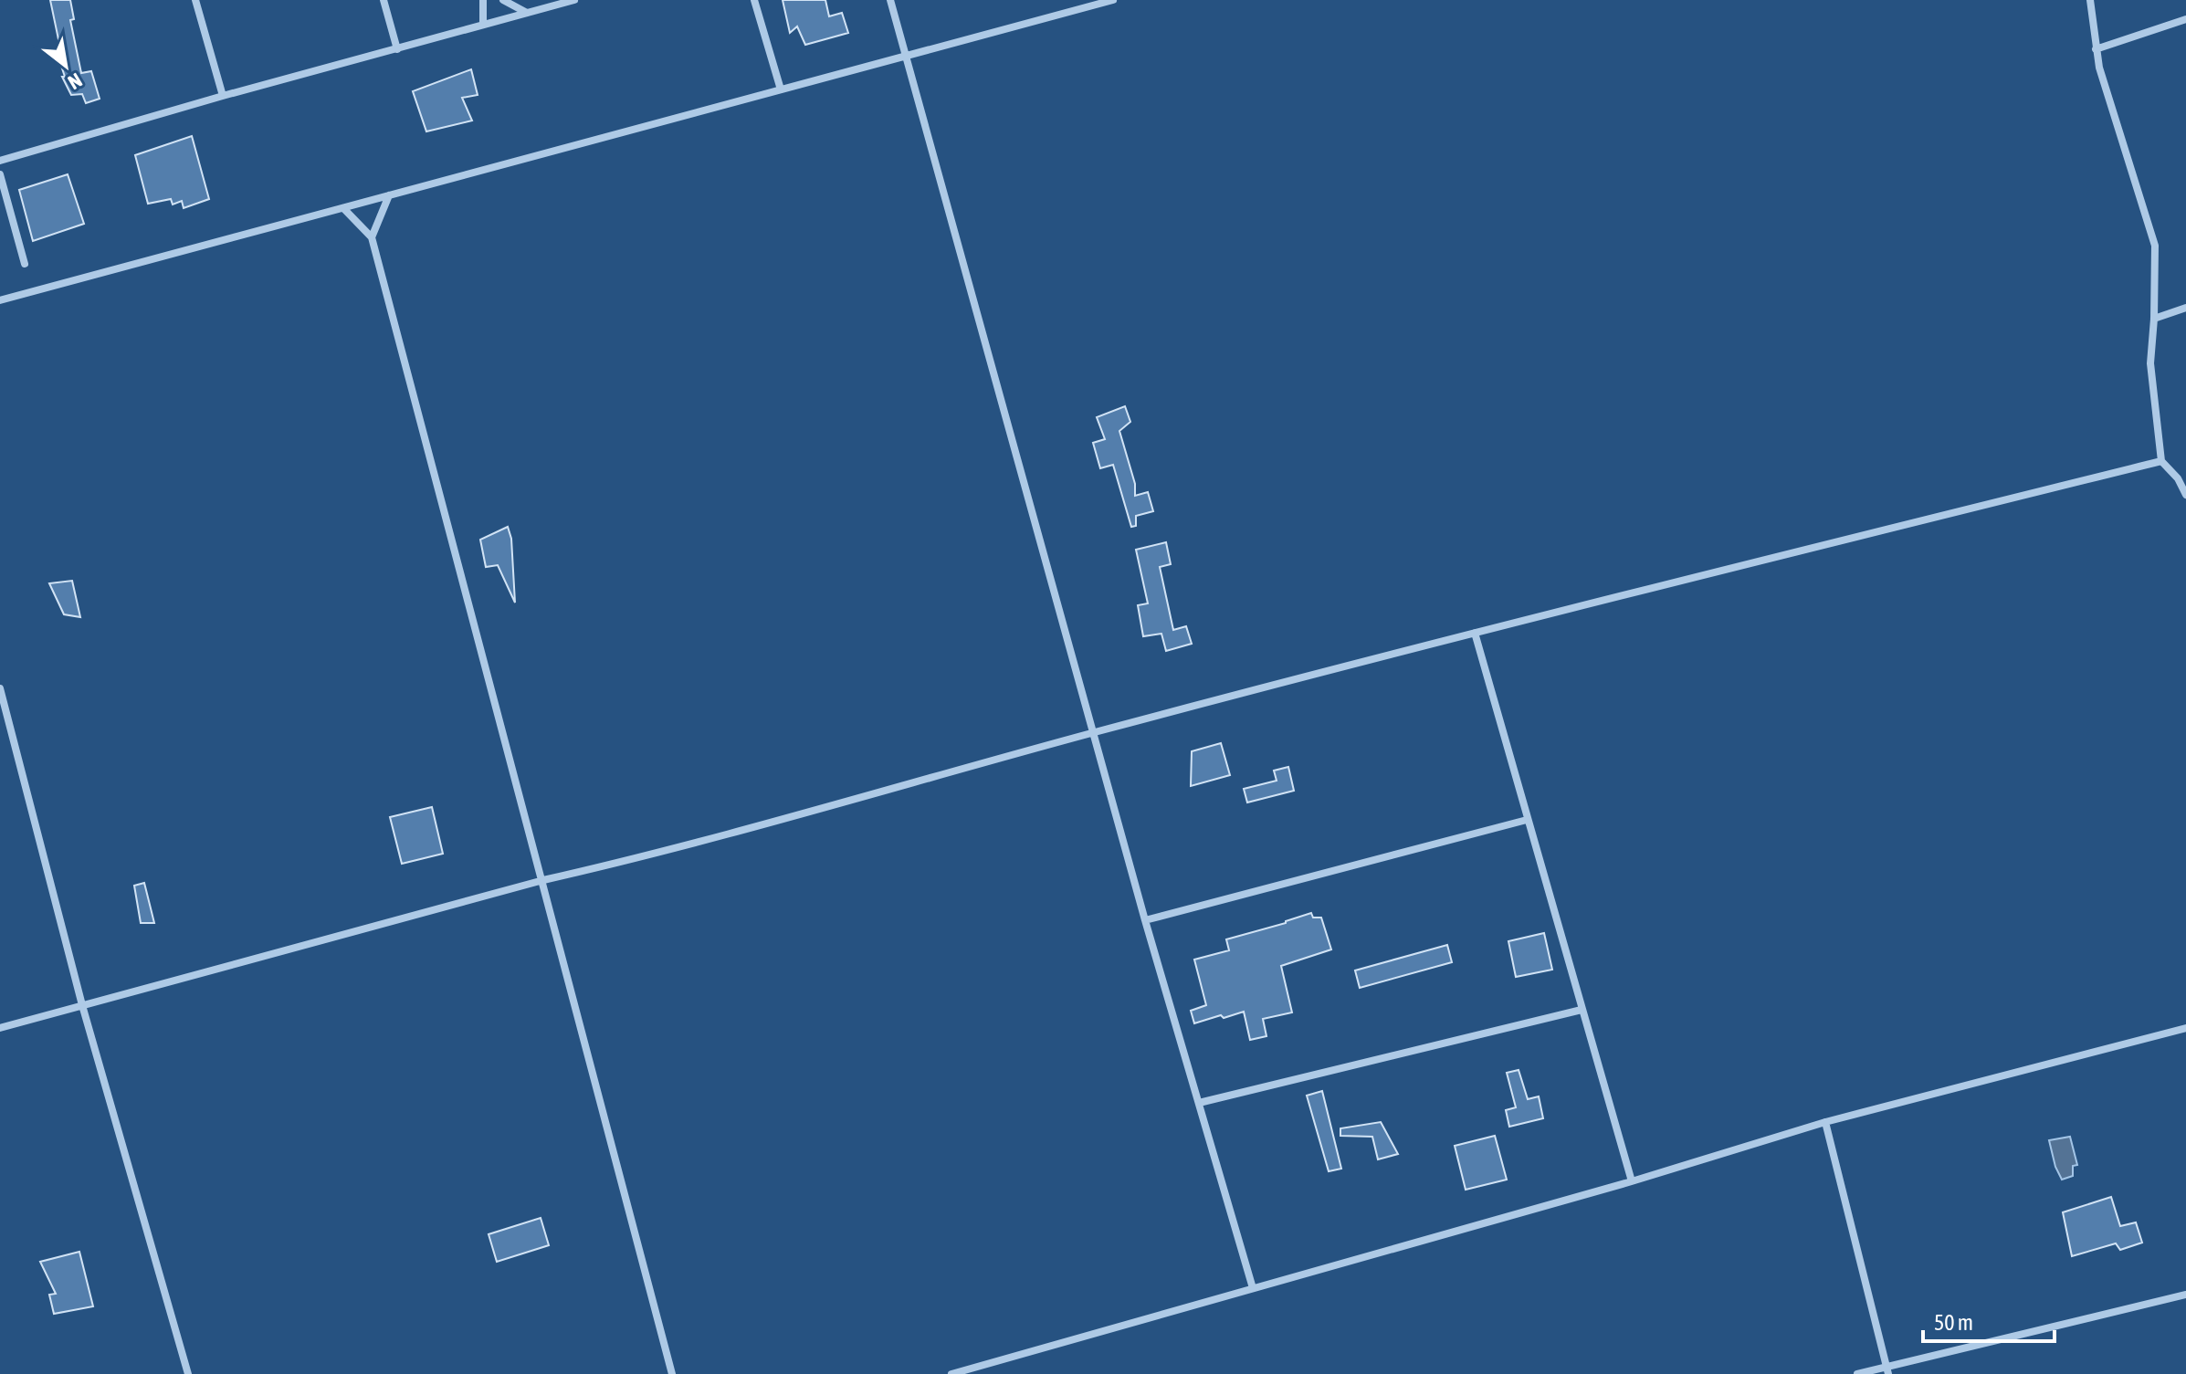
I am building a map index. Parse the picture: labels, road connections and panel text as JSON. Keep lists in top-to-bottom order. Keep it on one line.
{"scale_bar":"50 m","north":"bottom right"}
